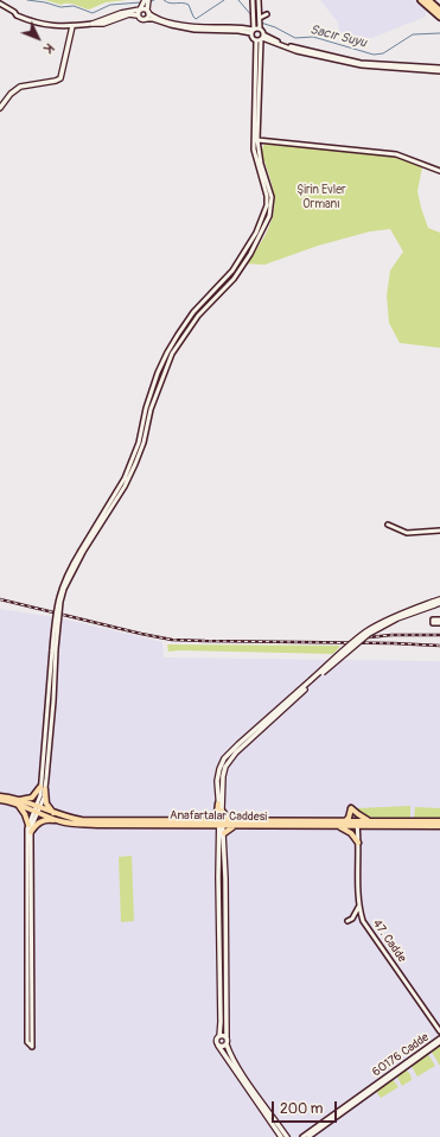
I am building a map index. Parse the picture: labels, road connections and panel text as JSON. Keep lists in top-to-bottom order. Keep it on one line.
{"streets":{"main road":["Anafartalar Caddesi"],"street":["47. Cadde","60176 Cadde"]},"crossings":[["Anafartalar Caddesi","47. Cadde"]],"water":["Sacır Suyu"],"parks":["Şirin Evler Ormanı"],"scale_bar":"200 m","north":"bottom right"}
